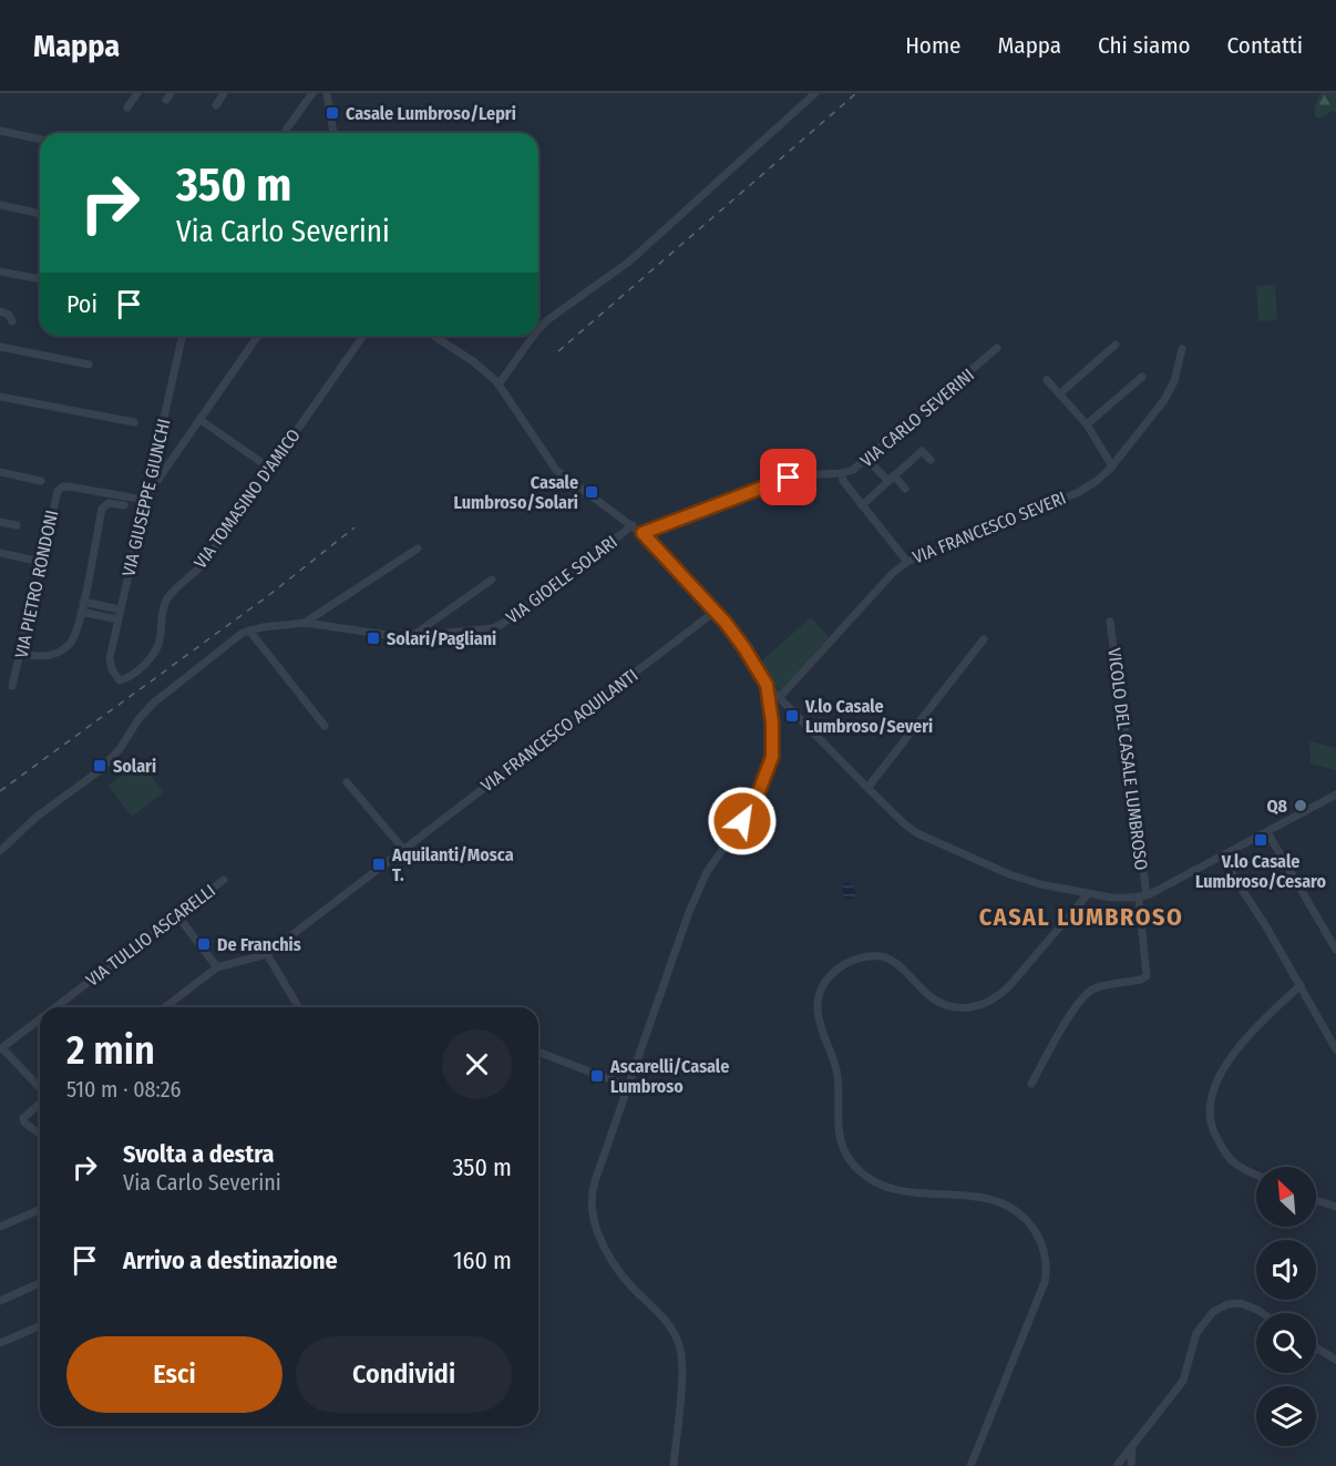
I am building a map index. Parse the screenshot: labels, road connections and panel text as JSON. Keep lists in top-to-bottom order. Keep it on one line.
{"streets":{"street":["VIA CARLO SEVERINI","VIA GIUSEPPE GIUNCHI","VIA TOMASINO D'AMICO","VIA FRANCESCO SEVERI","VIA GIOELE SOLARI","VIA PIETRO RONDONI","VIA FRANCESCO AQUILANTI","VICOLO DEL CASALE LUMBROSO","VIA TULLIO ASCARELLI"]},"crossings":[["VIA GIUSEPPE GIUNCHI","VIA TOMASINO D'AMICO"],["VIA GIUSEPPE GIUNCHI","VIA PIETRO RONDONI"],["VIA FRANCESCO SEVERI","VICOLO DEL CASALE LUMBROSO"]],"districts":["CASAL LUMBROSO"],"places":{"transit":["Casale Lumbroso/Lepri","Casale Lumbroso/Solari","Solari/Pagliani","V.lo Casale Lumbroso/Severi","Solari","V.lo Casale Lumbroso/Cesaro","Aquilanti/Mosca T.","De Franchis","Ascarelli/Casale Lumbroso"],"other":["Q8"]},"north":"top left","page":{"header":"Mappa","nav":["Home","Mappa","Chi siamo","Contatti"],"turn":["350 m","Via Carlo Severini"],"then":"Poi","heading":["2 min","510 m · 08:26"],"list":[{"name":"Svolta a destra","note":"Via Carlo Severini","value":"350 m"},{"name":"Arrivo a destinazione","value":"160 m"}],"buttons":["Esci","Condividi"]}}
